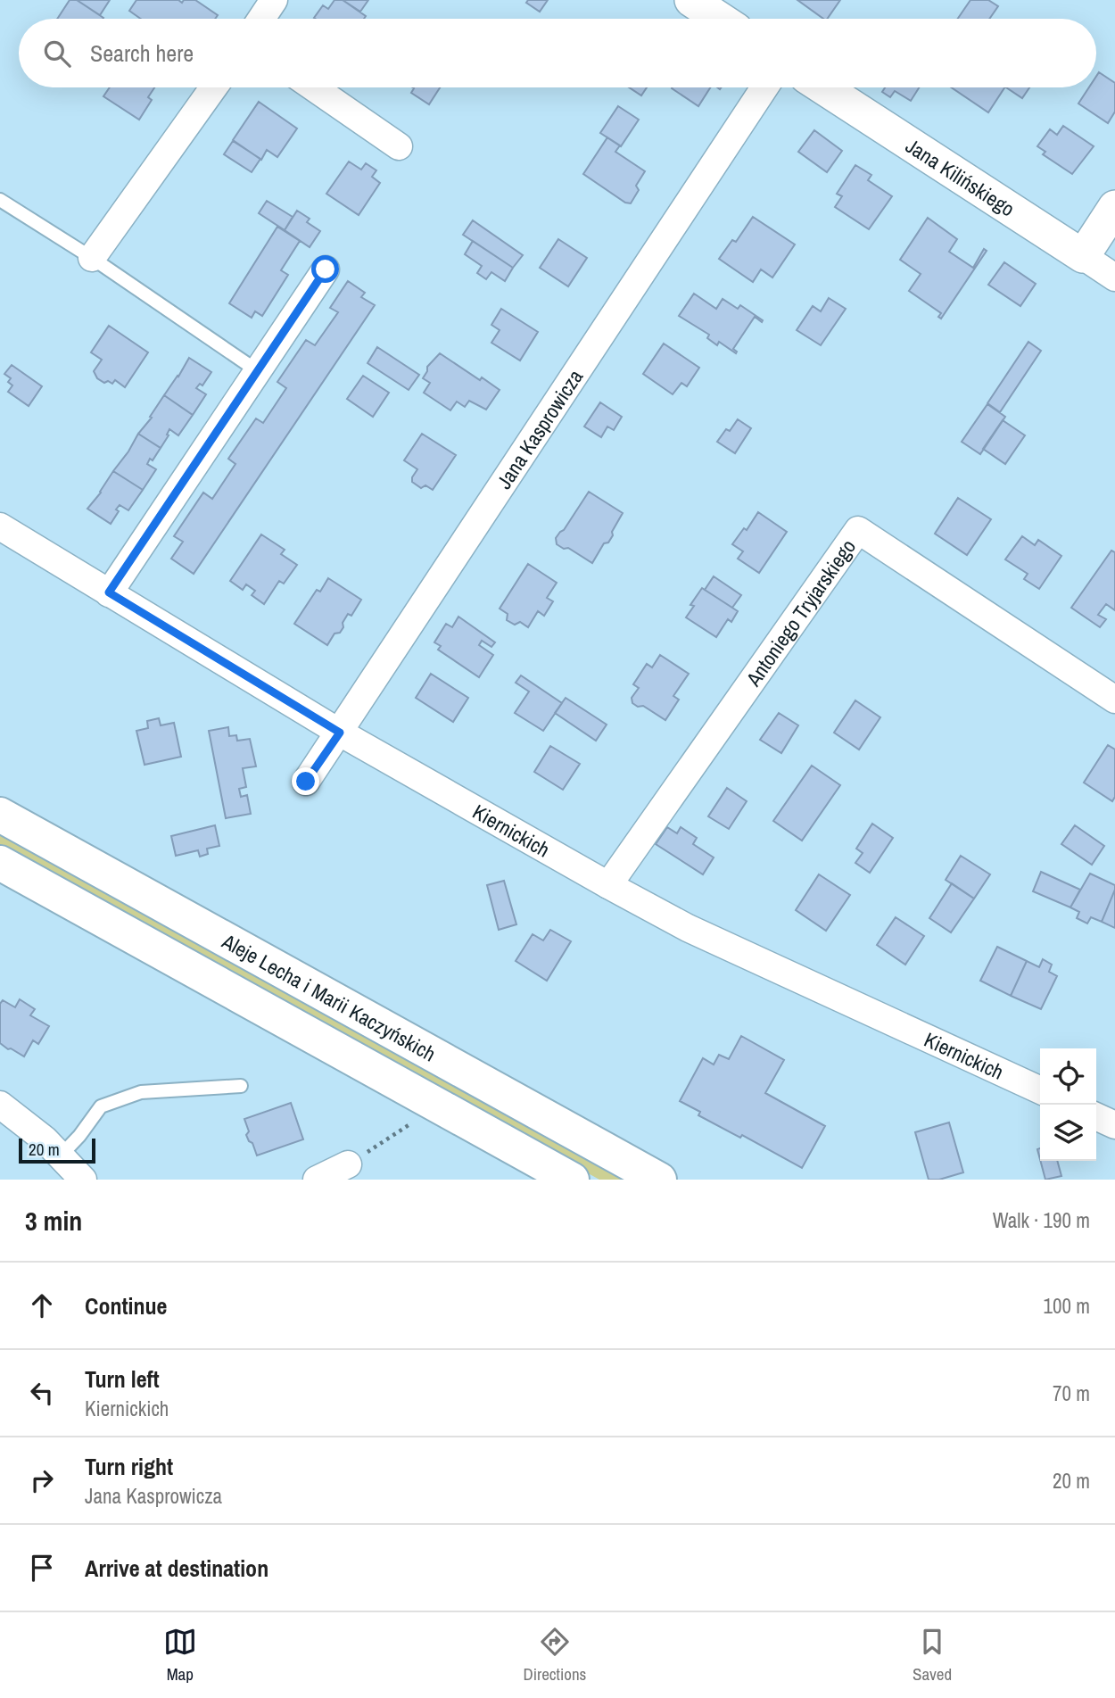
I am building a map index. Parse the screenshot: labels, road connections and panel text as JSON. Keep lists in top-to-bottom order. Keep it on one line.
{"streets":{"main road":["Aleje Lecha i Marii Kaczyńskich"],"street":["Jana Kilińskiego","Jana Kasprowicza","Antoniego Tryjarskiego","Kiernickich"]},"crossings":[["Jana Kasprowicza","Kiernickich"],["Antoniego Tryjarskiego","Kiernickich"]],"scale_bar":"20 m","page":{"search":"Search here","scale":"20 m","heading":["3 min","Walk · 190 m"],"list":[["Continue","100 m"],["Turn left","Kiernickich","70 m"],["Turn right","Jana Kasprowicza","20 m"],"Arrive at destination"],"nav":["Map","Directions","Saved"]}}
